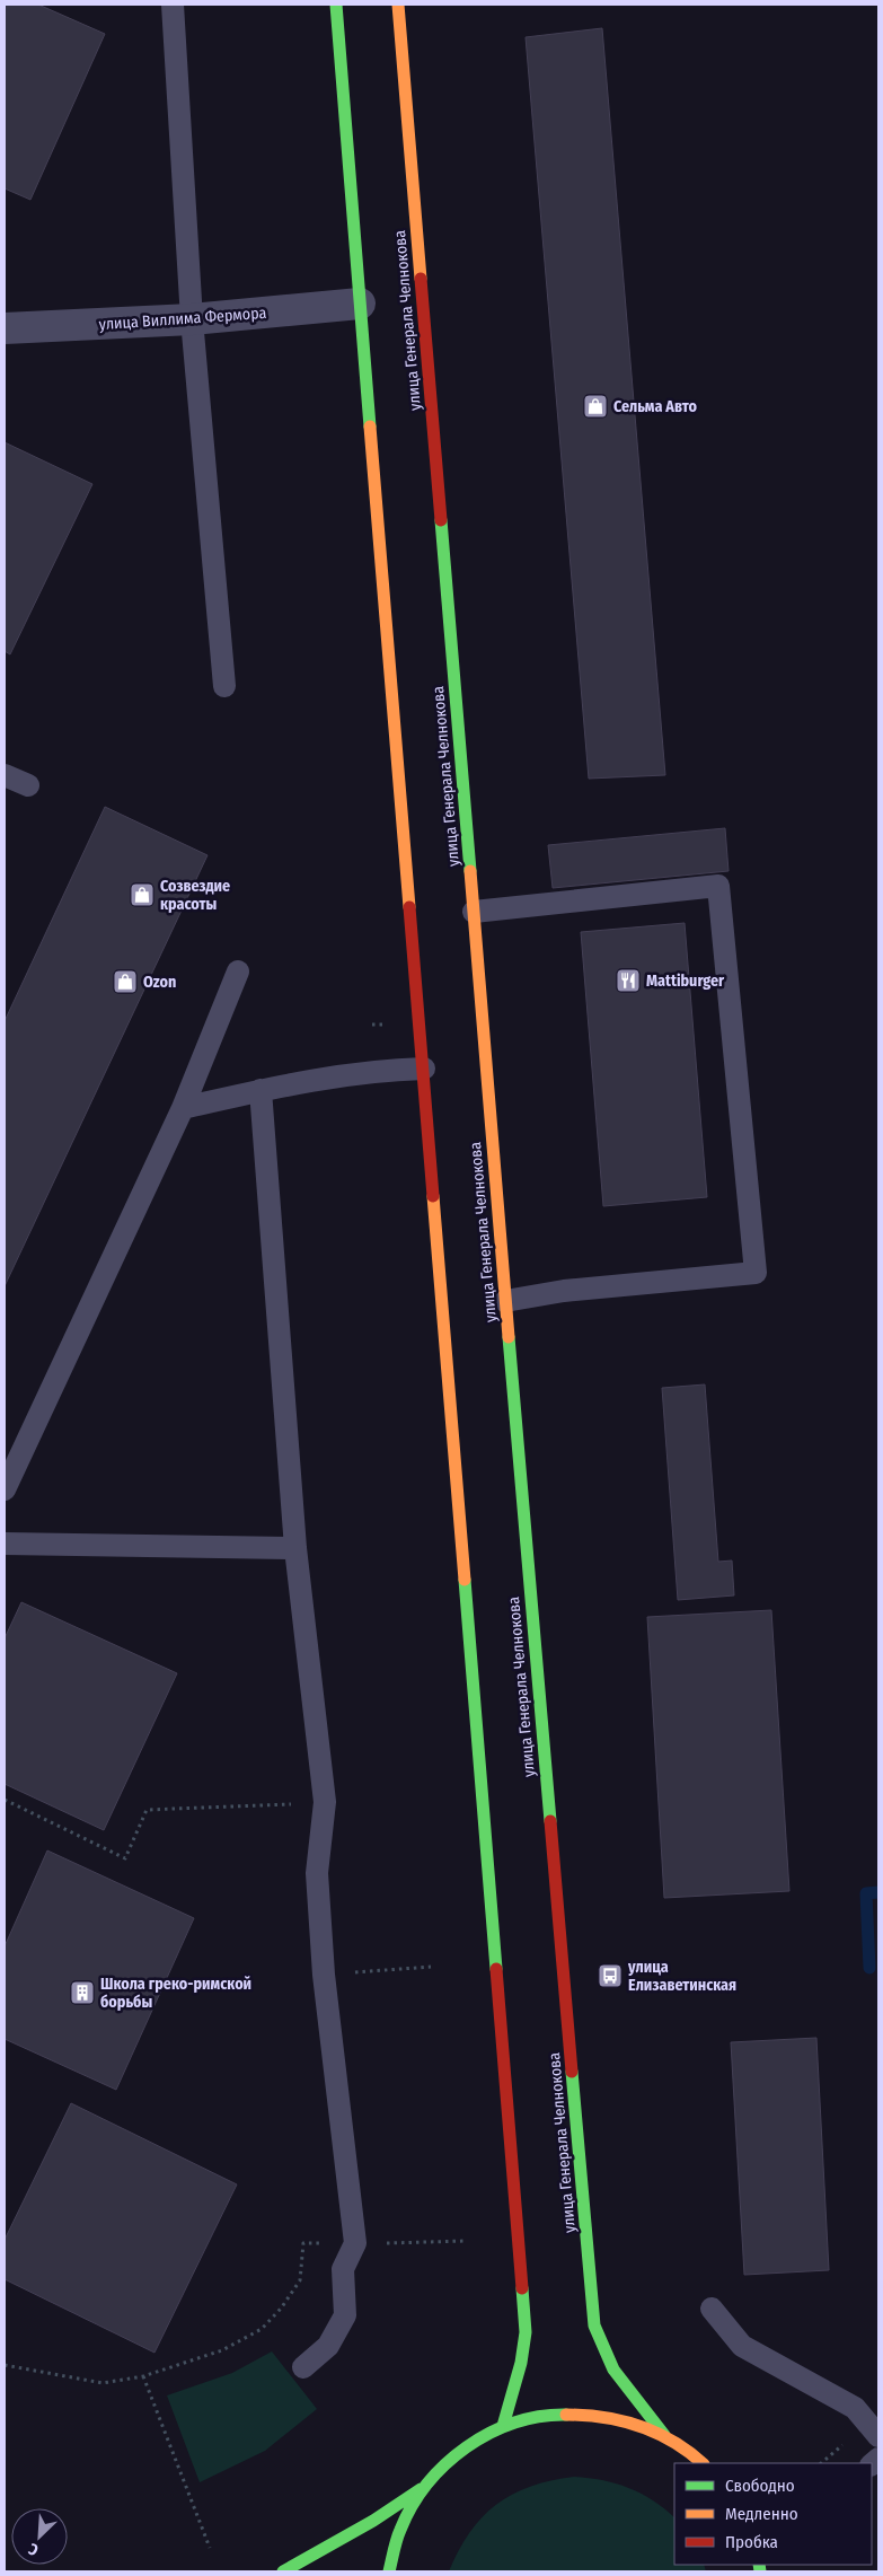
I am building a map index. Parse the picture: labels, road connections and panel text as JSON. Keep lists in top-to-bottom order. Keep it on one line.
{"streets":{"main road":["улица Генерала Челнокова"],"street":["улица Виллима Фермора"]},"places":{"shop":["Сельма Авто","Созвездие красоты","Ozon"],"restaurant":["Mattiburger"],"bus stop":["улица Елизаветинская"],"building":["Школа греко-римской борьбы"]},"legend":["Свободно","Медленно","Пробка"],"north":"bottom left"}
